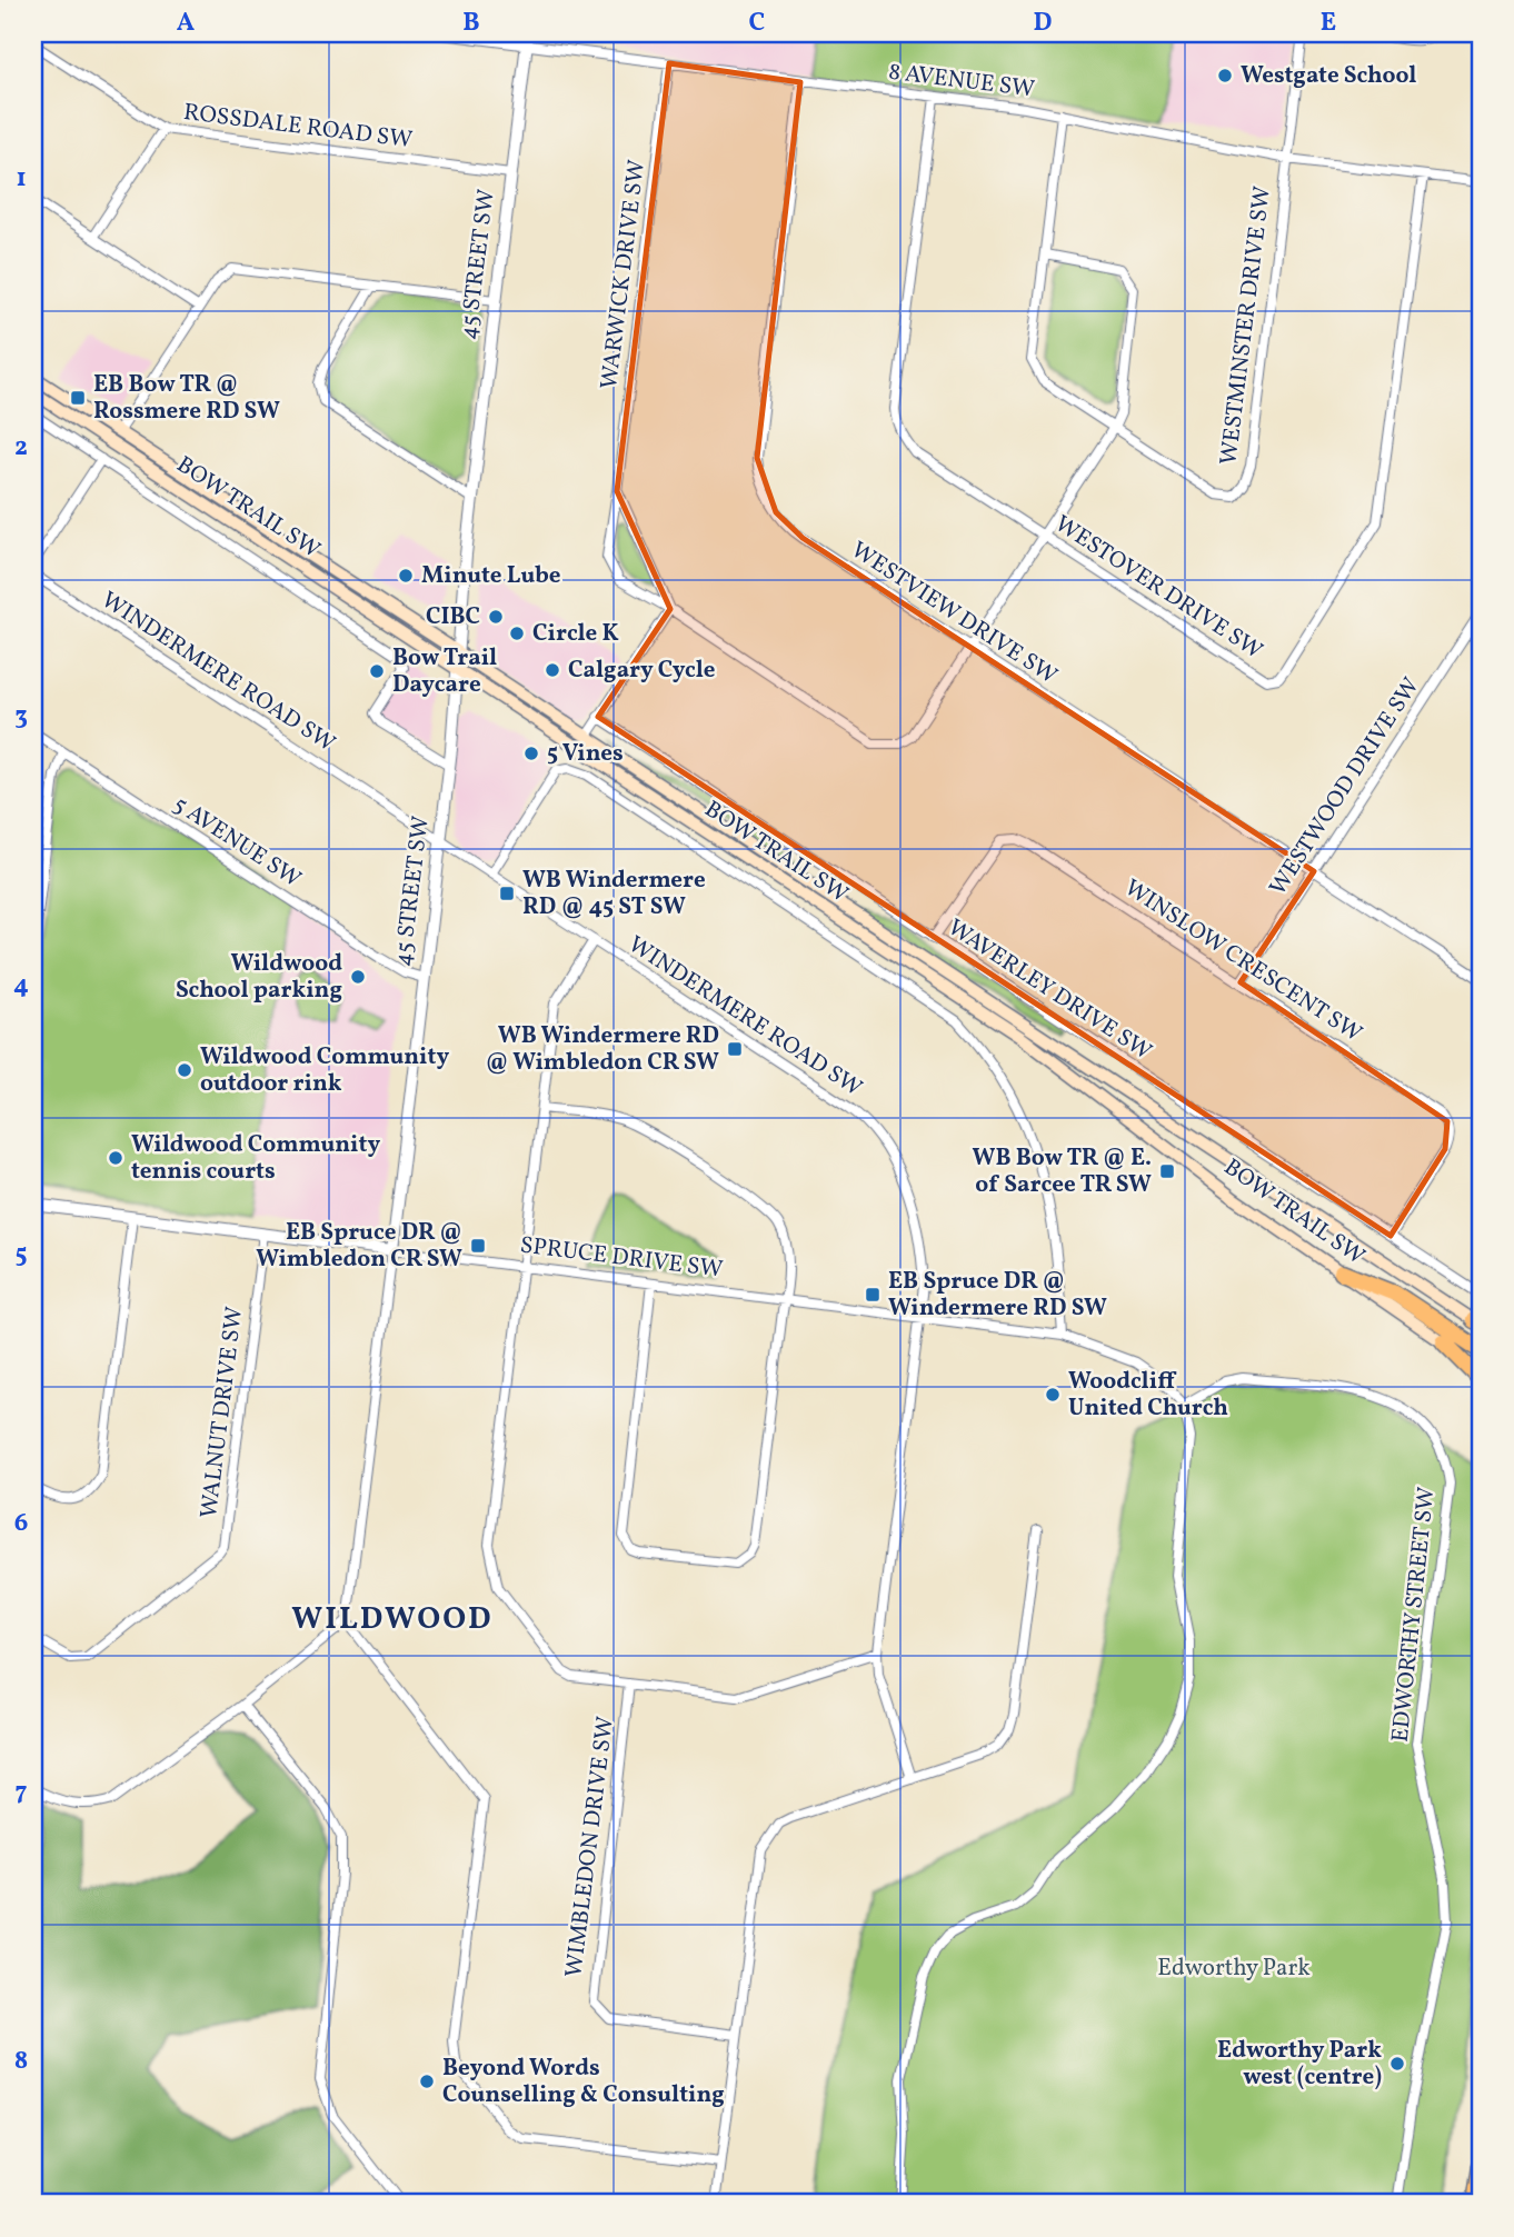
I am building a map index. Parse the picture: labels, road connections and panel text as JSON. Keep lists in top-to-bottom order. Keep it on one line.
{"streets":{"main road":["BOW TRAIL SW"],"street":["8 AVENUE SW","ROSSDALE ROAD SW","45 STREET SW","WARWICK DRIVE SW","WESTMINSTER DRIVE SW","WESTOVER DRIVE SW","WESTVIEW DRIVE SW","WINDERMERE ROAD SW","WESTWOOD DRIVE SW","5 AVENUE SW","WINSLOW CRESCENT SW","WAVERLEY DRIVE SW","SPRUCE DRIVE SW","WALNUT DRIVE SW","EDWORTHY STREET SW","WIMBLEDON DRIVE SW"]},"crossings":[["8 AVENUE SW","45 STREET SW"],["8 AVENUE SW","WARWICK DRIVE SW"],["8 AVENUE SW","WESTMINSTER DRIVE SW"],["8 AVENUE SW","WESTOVER DRIVE SW"],["8 AVENUE SW","WESTVIEW DRIVE SW"],["ROSSDALE ROAD SW","45 STREET SW"],["45 STREET SW","BOW TRAIL SW"],["45 STREET SW","WINDERMERE ROAD SW"],["45 STREET SW","5 AVENUE SW"],["45 STREET SW","SPRUCE DRIVE SW"],["WARWICK DRIVE SW","WESTVIEW DRIVE SW"],["WESTVIEW DRIVE SW","WESTWOOD DRIVE SW"],["WINDERMERE ROAD SW","SPRUCE DRIVE SW"],["WESTWOOD DRIVE SW","WINSLOW CRESCENT SW"],["WINSLOW CRESCENT SW","WAVERLEY DRIVE SW"],["SPRUCE DRIVE SW","WALNUT DRIVE SW"],["SPRUCE DRIVE SW","EDWORTHY STREET SW"]],"districts":["WILDWOOD"],"parks":["Edworthy Park"],"places":{"other":["Westgate School","Minute Lube","CIBC","Circle K","Calgary Cycle","Bow Trail Daycare","5 Vines","Wildwood School parking","Wildwood Community outdoor rink","Wildwood Community tennis courts","Woodcliff United Church","Edworthy Park west (centre)","Beyond Words Counselling & Consulting"],"transit":["EB Bow TR @ Rossmere RD SW","WB Windermere RD @ 45 ST SW","WB Windermere RD @ Wimbledon CR SW","WB Bow TR @ E. of Sarcee TR SW","EB Spruce DR @ Wimbledon CR SW","EB Spruce DR @ Windermere RD SW"]},"grid":{"columns":["A","B","C","D","E"],"rows":["1","2","3","4","5","6","7","8"]}}
